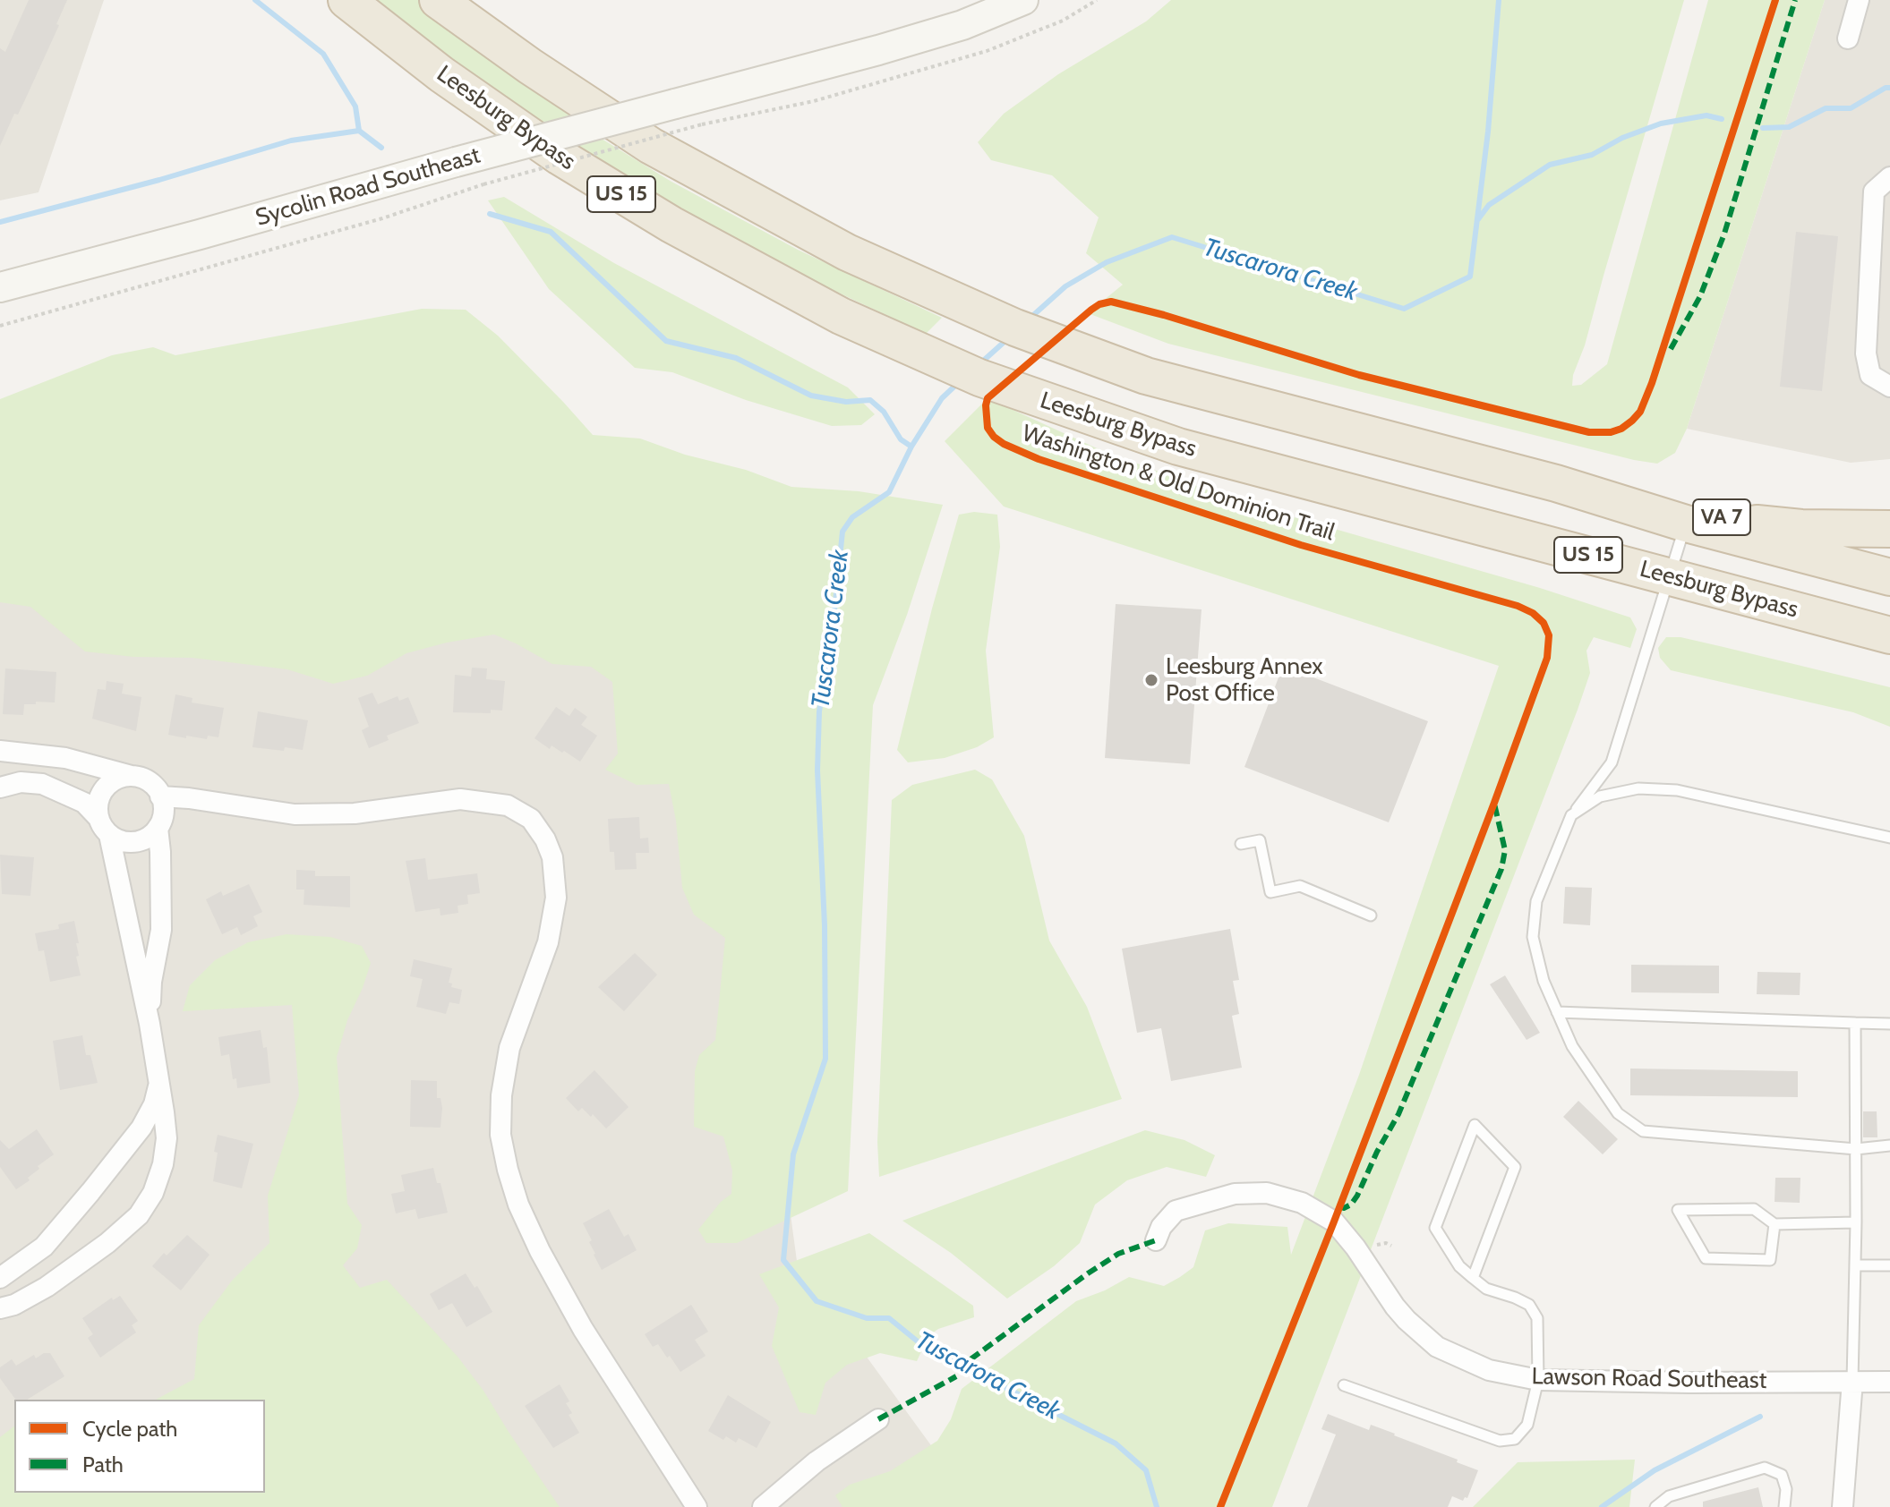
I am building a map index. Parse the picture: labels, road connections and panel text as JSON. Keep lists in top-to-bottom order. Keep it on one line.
{"streets":{"highway":["Leesburg Bypass","US 15","VA 7"],"main road":["Sycolin Road Southeast"],"street":["Lawson Road Southeast"],"cycle path":["Washington & Old Dominion Trail"]},"crossings":[["US 15","VA 7"]],"water":["Tuscarora Creek"],"places":["Leesburg Annex Post Office"],"legend":["Cycle path","Path"]}
